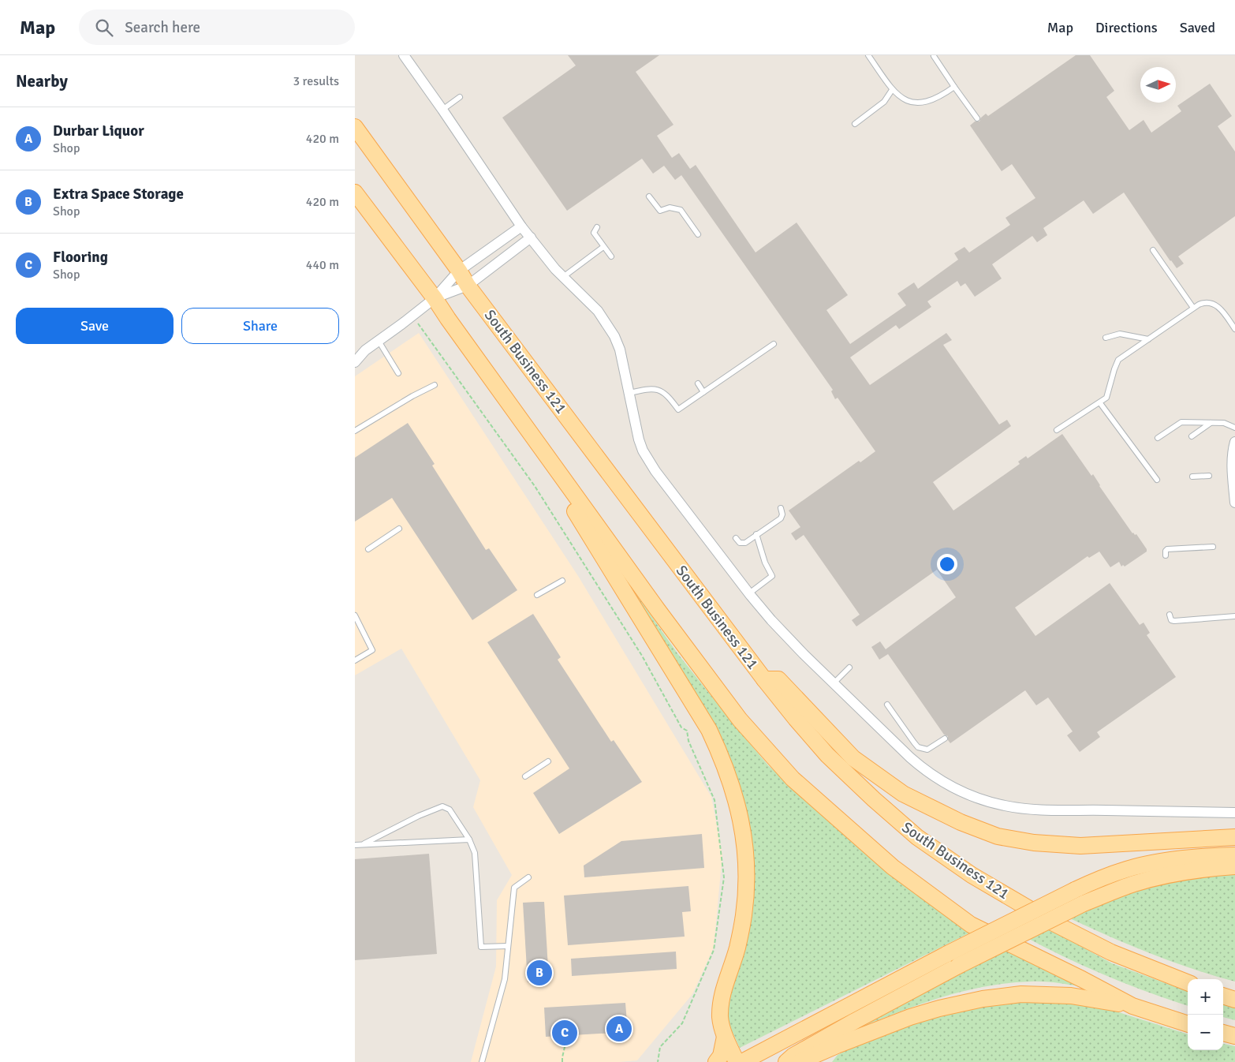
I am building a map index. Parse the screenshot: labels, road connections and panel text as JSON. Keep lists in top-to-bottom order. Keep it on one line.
{"streets":{"main road":["South Business 121"]},"north":"right","page":{"header":"Map","search":"Search here","nav":["Map","Directions","Saved"],"heading":["Nearby","3 results"],"list":[{"mark":"A","name":"Durbar Liquor","note":"Shop","value":"420 m"},{"mark":"B","name":"Extra Space Storage","note":"Shop","value":"420 m"},{"mark":"C","name":"Flooring","note":"Shop","value":"440 m"}],"buttons":["Save","Share"],"pins":["B","A","C"],"map_buttons":["+","−"]}}
